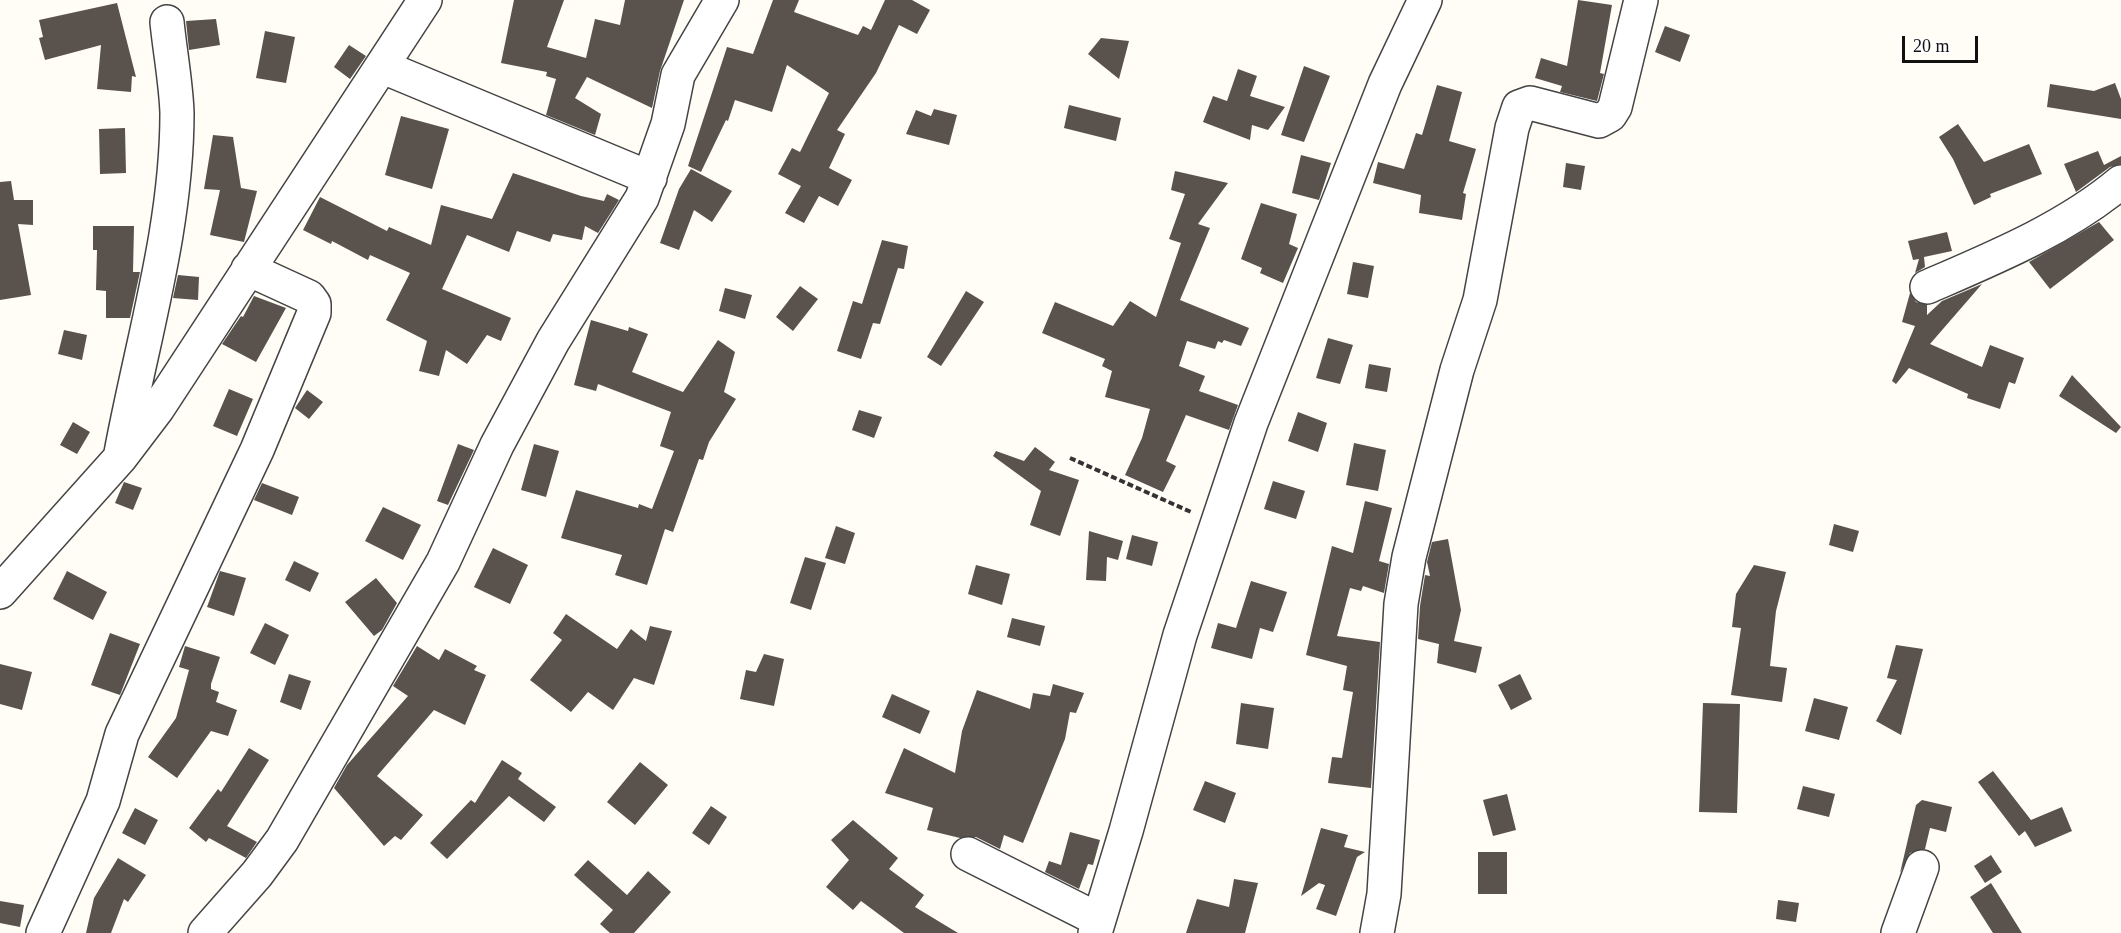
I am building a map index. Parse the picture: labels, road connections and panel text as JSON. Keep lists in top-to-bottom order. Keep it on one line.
{"scale_bar":"20 m"}
